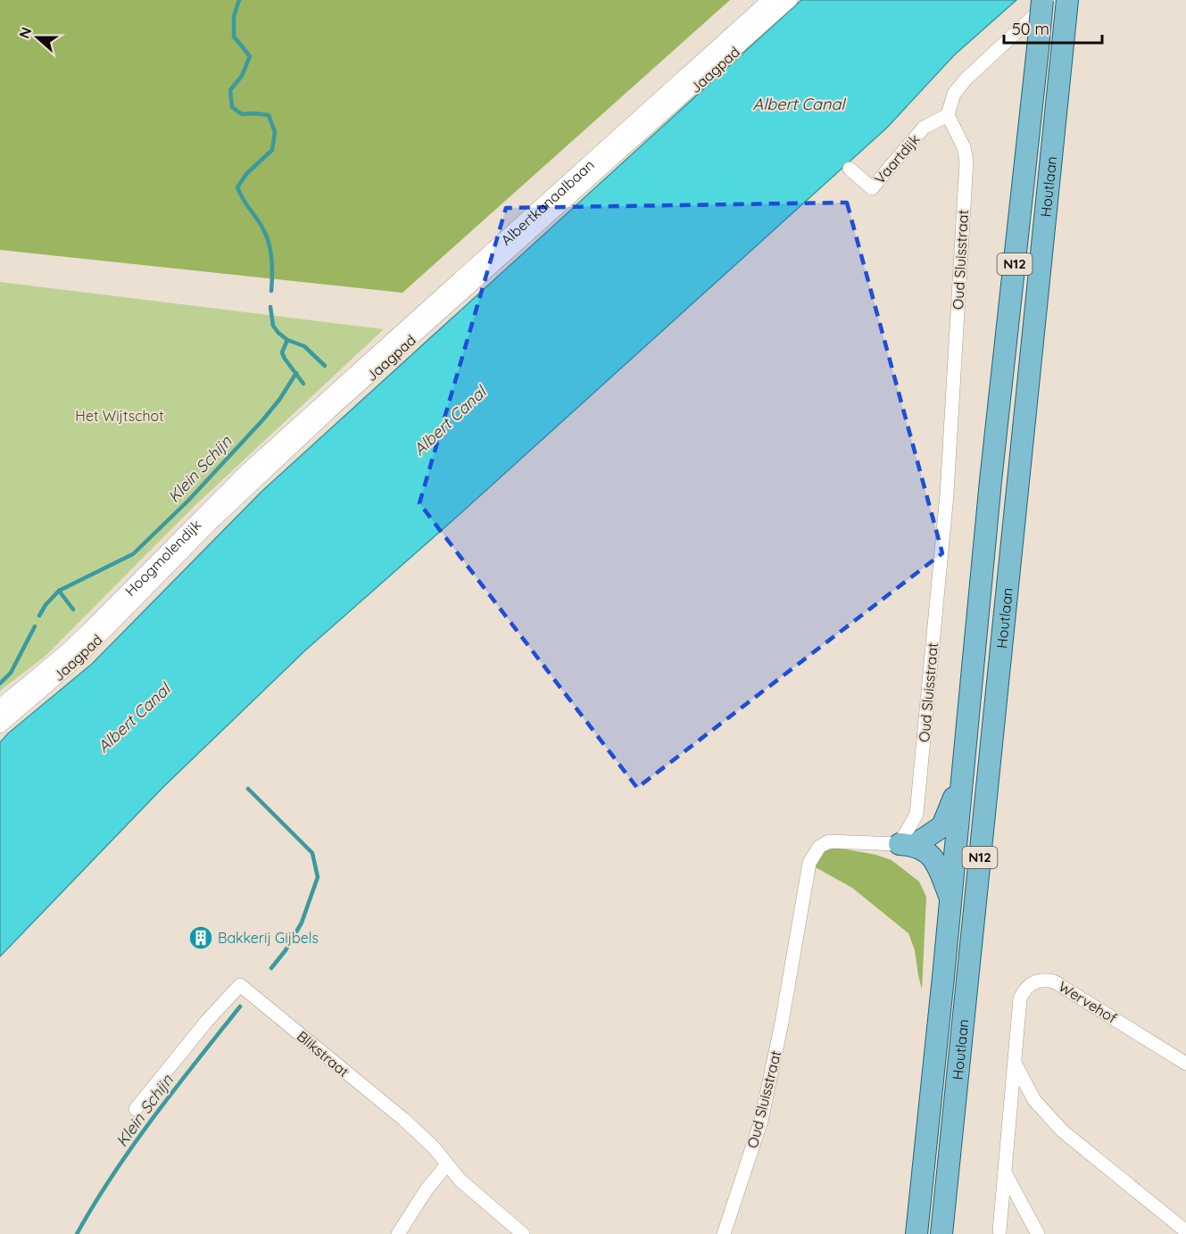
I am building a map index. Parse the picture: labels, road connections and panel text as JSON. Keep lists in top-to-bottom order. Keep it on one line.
{"streets":{"main road":["Houtlaan","N12"],"street":["Jaagpad","Vaartdijk","Albertkanaalbaan","Oud Sluisstraat","Hoogmolendijk","Wervehof","Blikstraat"]},"crossings":[["Vaartdijk","Oud Sluisstraat"],["Albertkanaalbaan","Hoogmolendijk"]],"water":["Albert Canal","Klein Schijn"],"parks":["Het Wijtschot"],"places":{"building":["Bakkerij Gijbels"]},"scale_bar":"50 m","north":"left"}
